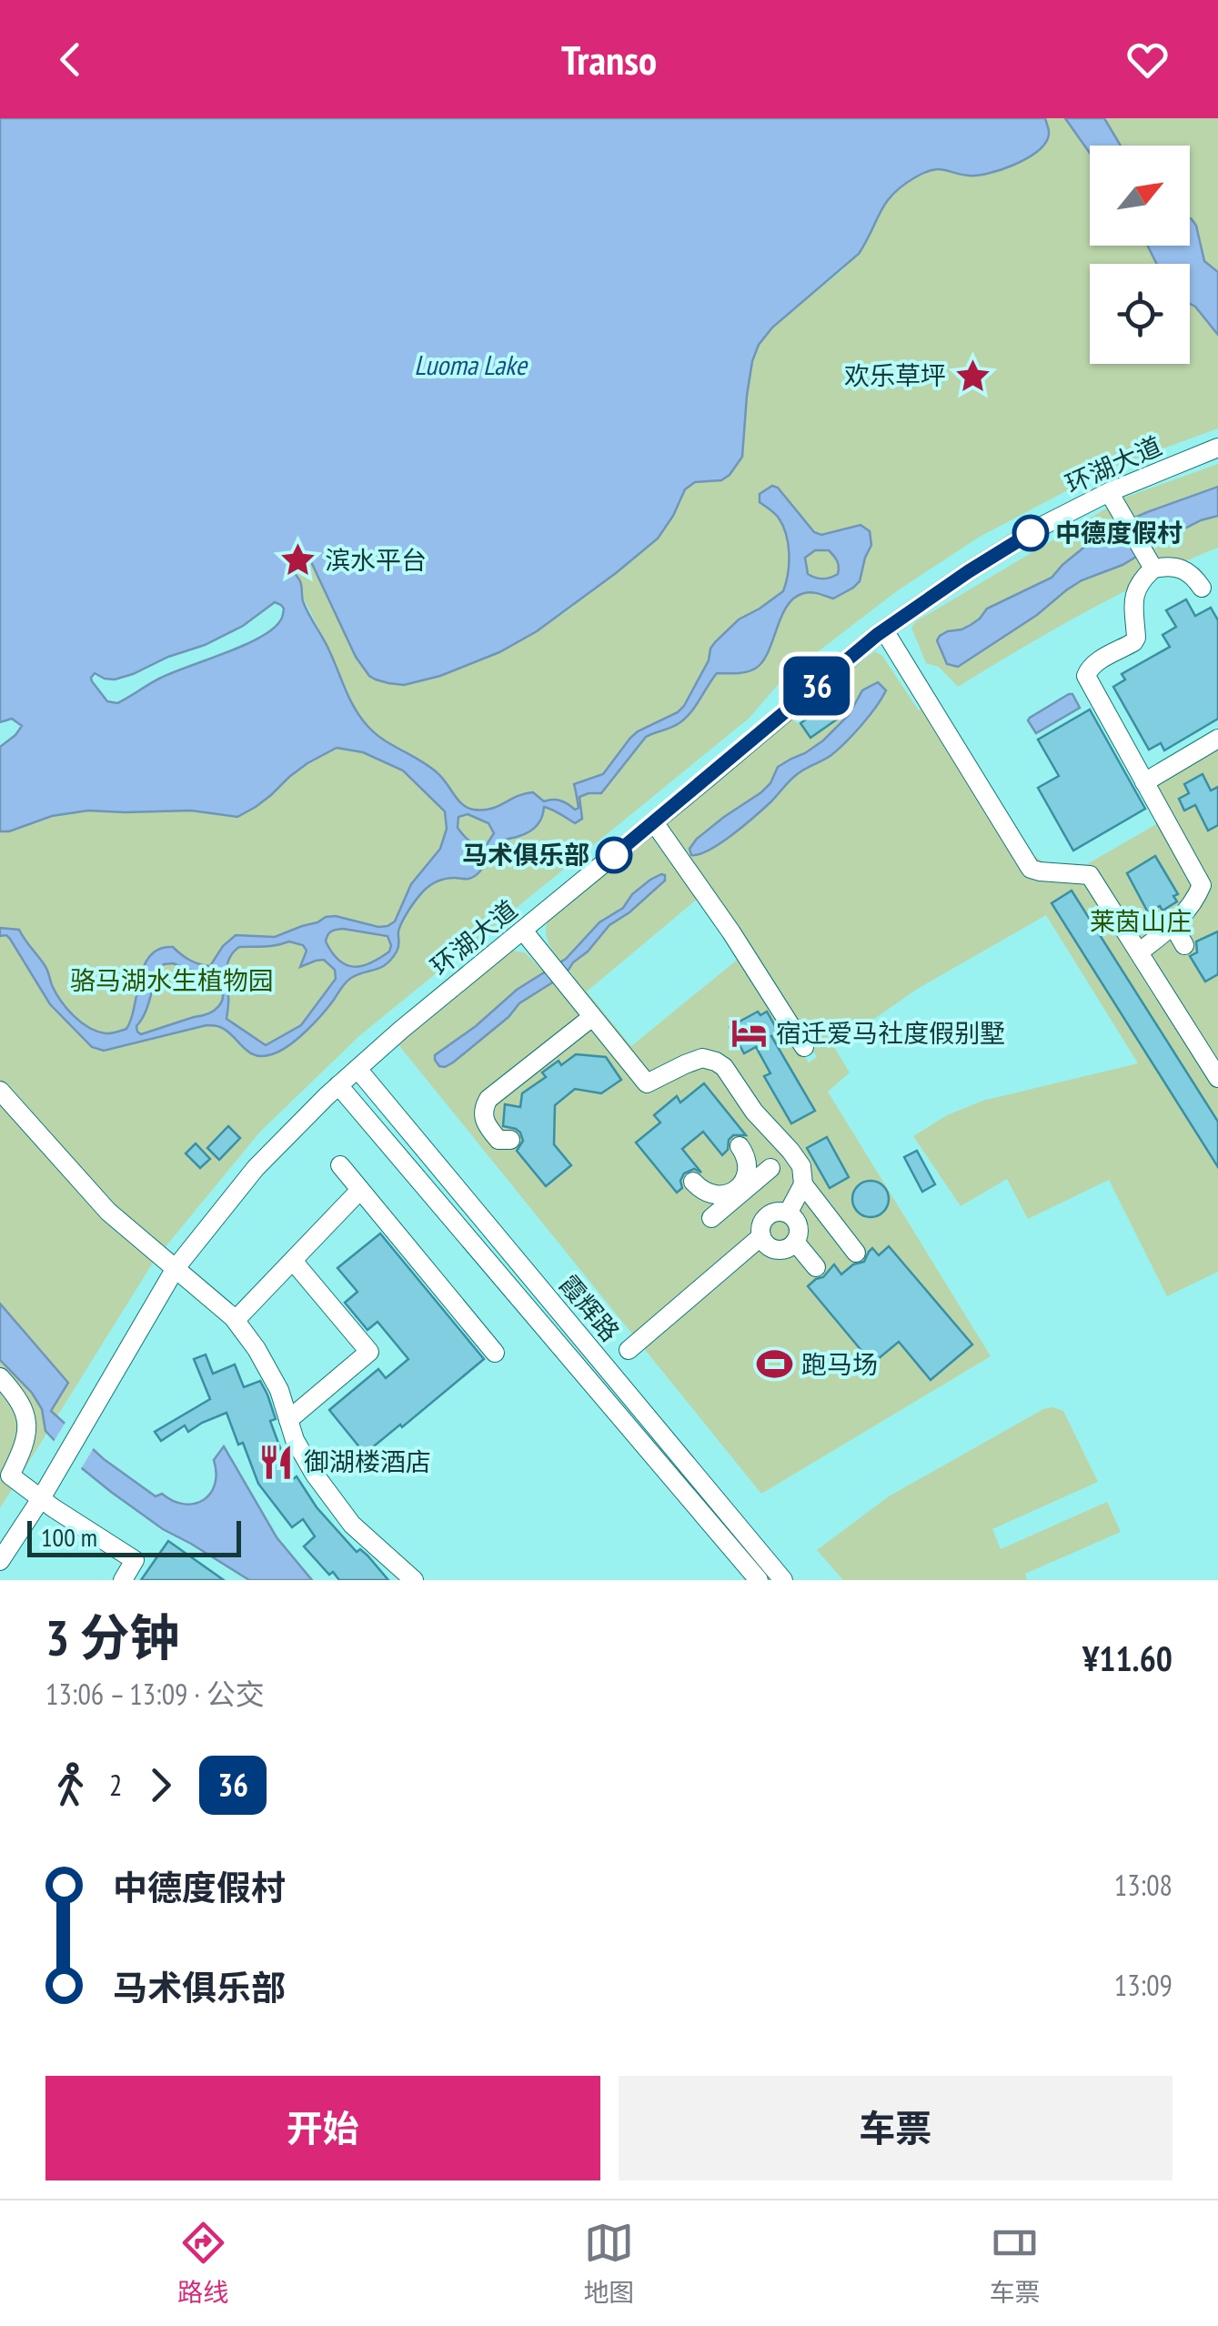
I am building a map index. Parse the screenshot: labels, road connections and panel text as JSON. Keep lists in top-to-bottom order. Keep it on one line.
{"streets":{"street":["环湖大道","霞辉路"]},"crossings":[["环湖大道","霞辉路"]],"water":["Luoma Lake"],"parks":["莱茵山庄","骆马湖水生植物园"],"places":{"place":["欢乐草坪","滨水平台"],"other":["中德度假村","马术俱乐部"],"hotel":["宿迁爱马社度假别墅"],"sports":["跑马场"],"restaurant":["御湖楼酒店"]},"lines":["bus line 36"],"scale_bar":"100 m","north":"top right","page":{"header":"Transo","on_map":"36","scale":"100 m","heading":["3 分钟","13:06 – 13:09 · 公交","¥11.60"],"legs":["2","36"],"list":[{"name":"中德度假村","value":"13:08"},{"name":"马术俱乐部","value":"13:09"}],"buttons":["开始","车票"],"tabs":["路线","地图","车票"]}}
